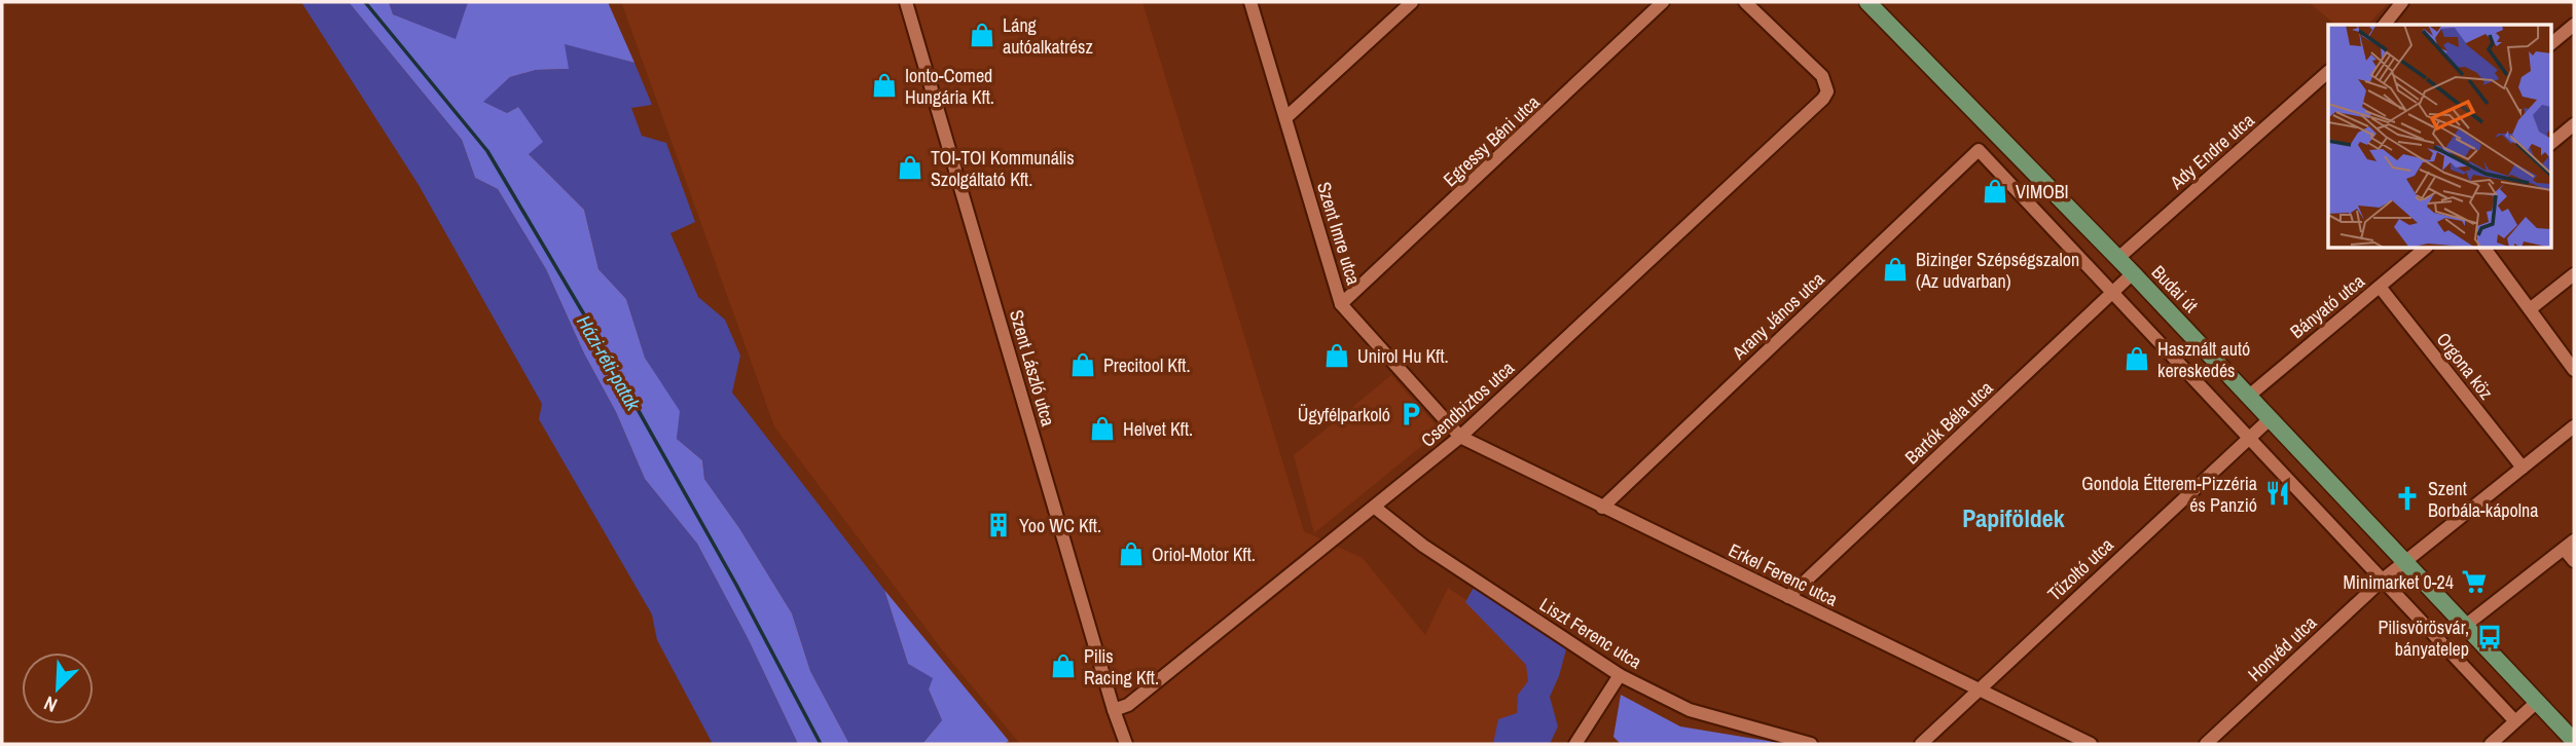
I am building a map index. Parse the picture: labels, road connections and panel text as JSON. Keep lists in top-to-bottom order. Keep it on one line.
{"streets":{"main road":["Budai út"],"street":["Egressy Béni utca","Ady Endre utca","Szent Imre utca","Bányató utca","Arany János utca","Orgona köz","Szent László utca","Csendbiztos utca","Bartók Béla utca","Tűzoltó utca","Erkel Ferenc utca","Liszt Ferenc utca","Honvéd utca"]},"crossings":[["Egressy Béni utca","Szent Imre utca"],["Ady Endre utca","Budai út"],["Szent Imre utca","Csendbiztos utca"],["Szent Imre utca","Erkel Ferenc utca"],["Budai út","Bányató utca"],["Budai út","Bartók Béla utca"],["Budai út","Tűzoltó utca"],["Budai út","Honvéd utca"],["Bányató utca","Orgona köz"],["Arany János utca","Bartók Béla utca"],["Arany János utca","Erkel Ferenc utca"],["Orgona köz","Honvéd utca"],["Szent László utca","Csendbiztos utca"],["Csendbiztos utca","Erkel Ferenc utca"],["Csendbiztos utca","Liszt Ferenc utca"],["Bartók Béla utca","Erkel Ferenc utca"],["Tűzoltó utca","Erkel Ferenc utca"]],"districts":["Papiföldek"],"water":["Házi-réti-patak"],"places":{"shop":["Láng autóalkatrész","Ionto-Comed Hungária Kft.","TOI-TOI Kommunális Szolgáltató Kft.","VIMOBI","Bizinger Szépségszalon (Az udvarban)","Unirol Hu Kft.","Használt autó kereskedés","Precitool Kft.","Helvet Kft.","Oriol-Motor Kft.","Pilis Racing Kft."],"parking":["Ügyfélparkoló"],"restaurant":["Gondola Étterem-Pizzéria és Panzió"],"church":["Szent Borbála-kápolna"],"building":["Yoo WC Kft."],"supermarket":["Minimarket 0-24"],"bus stop":["Pilisvörösvár, bányatelep"]},"north":"bottom left"}
